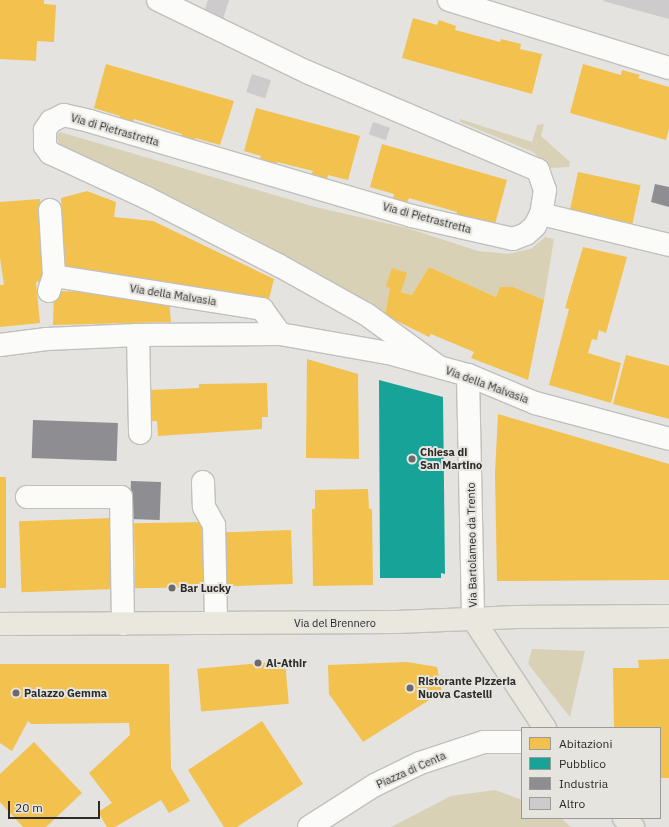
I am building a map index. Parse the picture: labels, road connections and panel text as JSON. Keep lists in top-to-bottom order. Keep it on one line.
{"streets":{"main road":["Via del Brennero"],"street":["Via di Pietrastretta","Via della Malvasia","Via Bartolameo da Trento","Piazza di Centa"]},"crossings":[["Via di Pietrastretta","Via della Malvasia"],["Via della Malvasia","Via Bartolameo da Trento"],["Via Bartolameo da Trento","Via del Brennero"]],"places":["Chiesa di San Martino","Bar Lucky","Al-Athir","Ristorante Pizzeria Nuova Castelli","Palazzo Gemma"],"legend":["Abitazioni","Pubblico","Industria","Altro"],"scale_bar":"20 m"}
